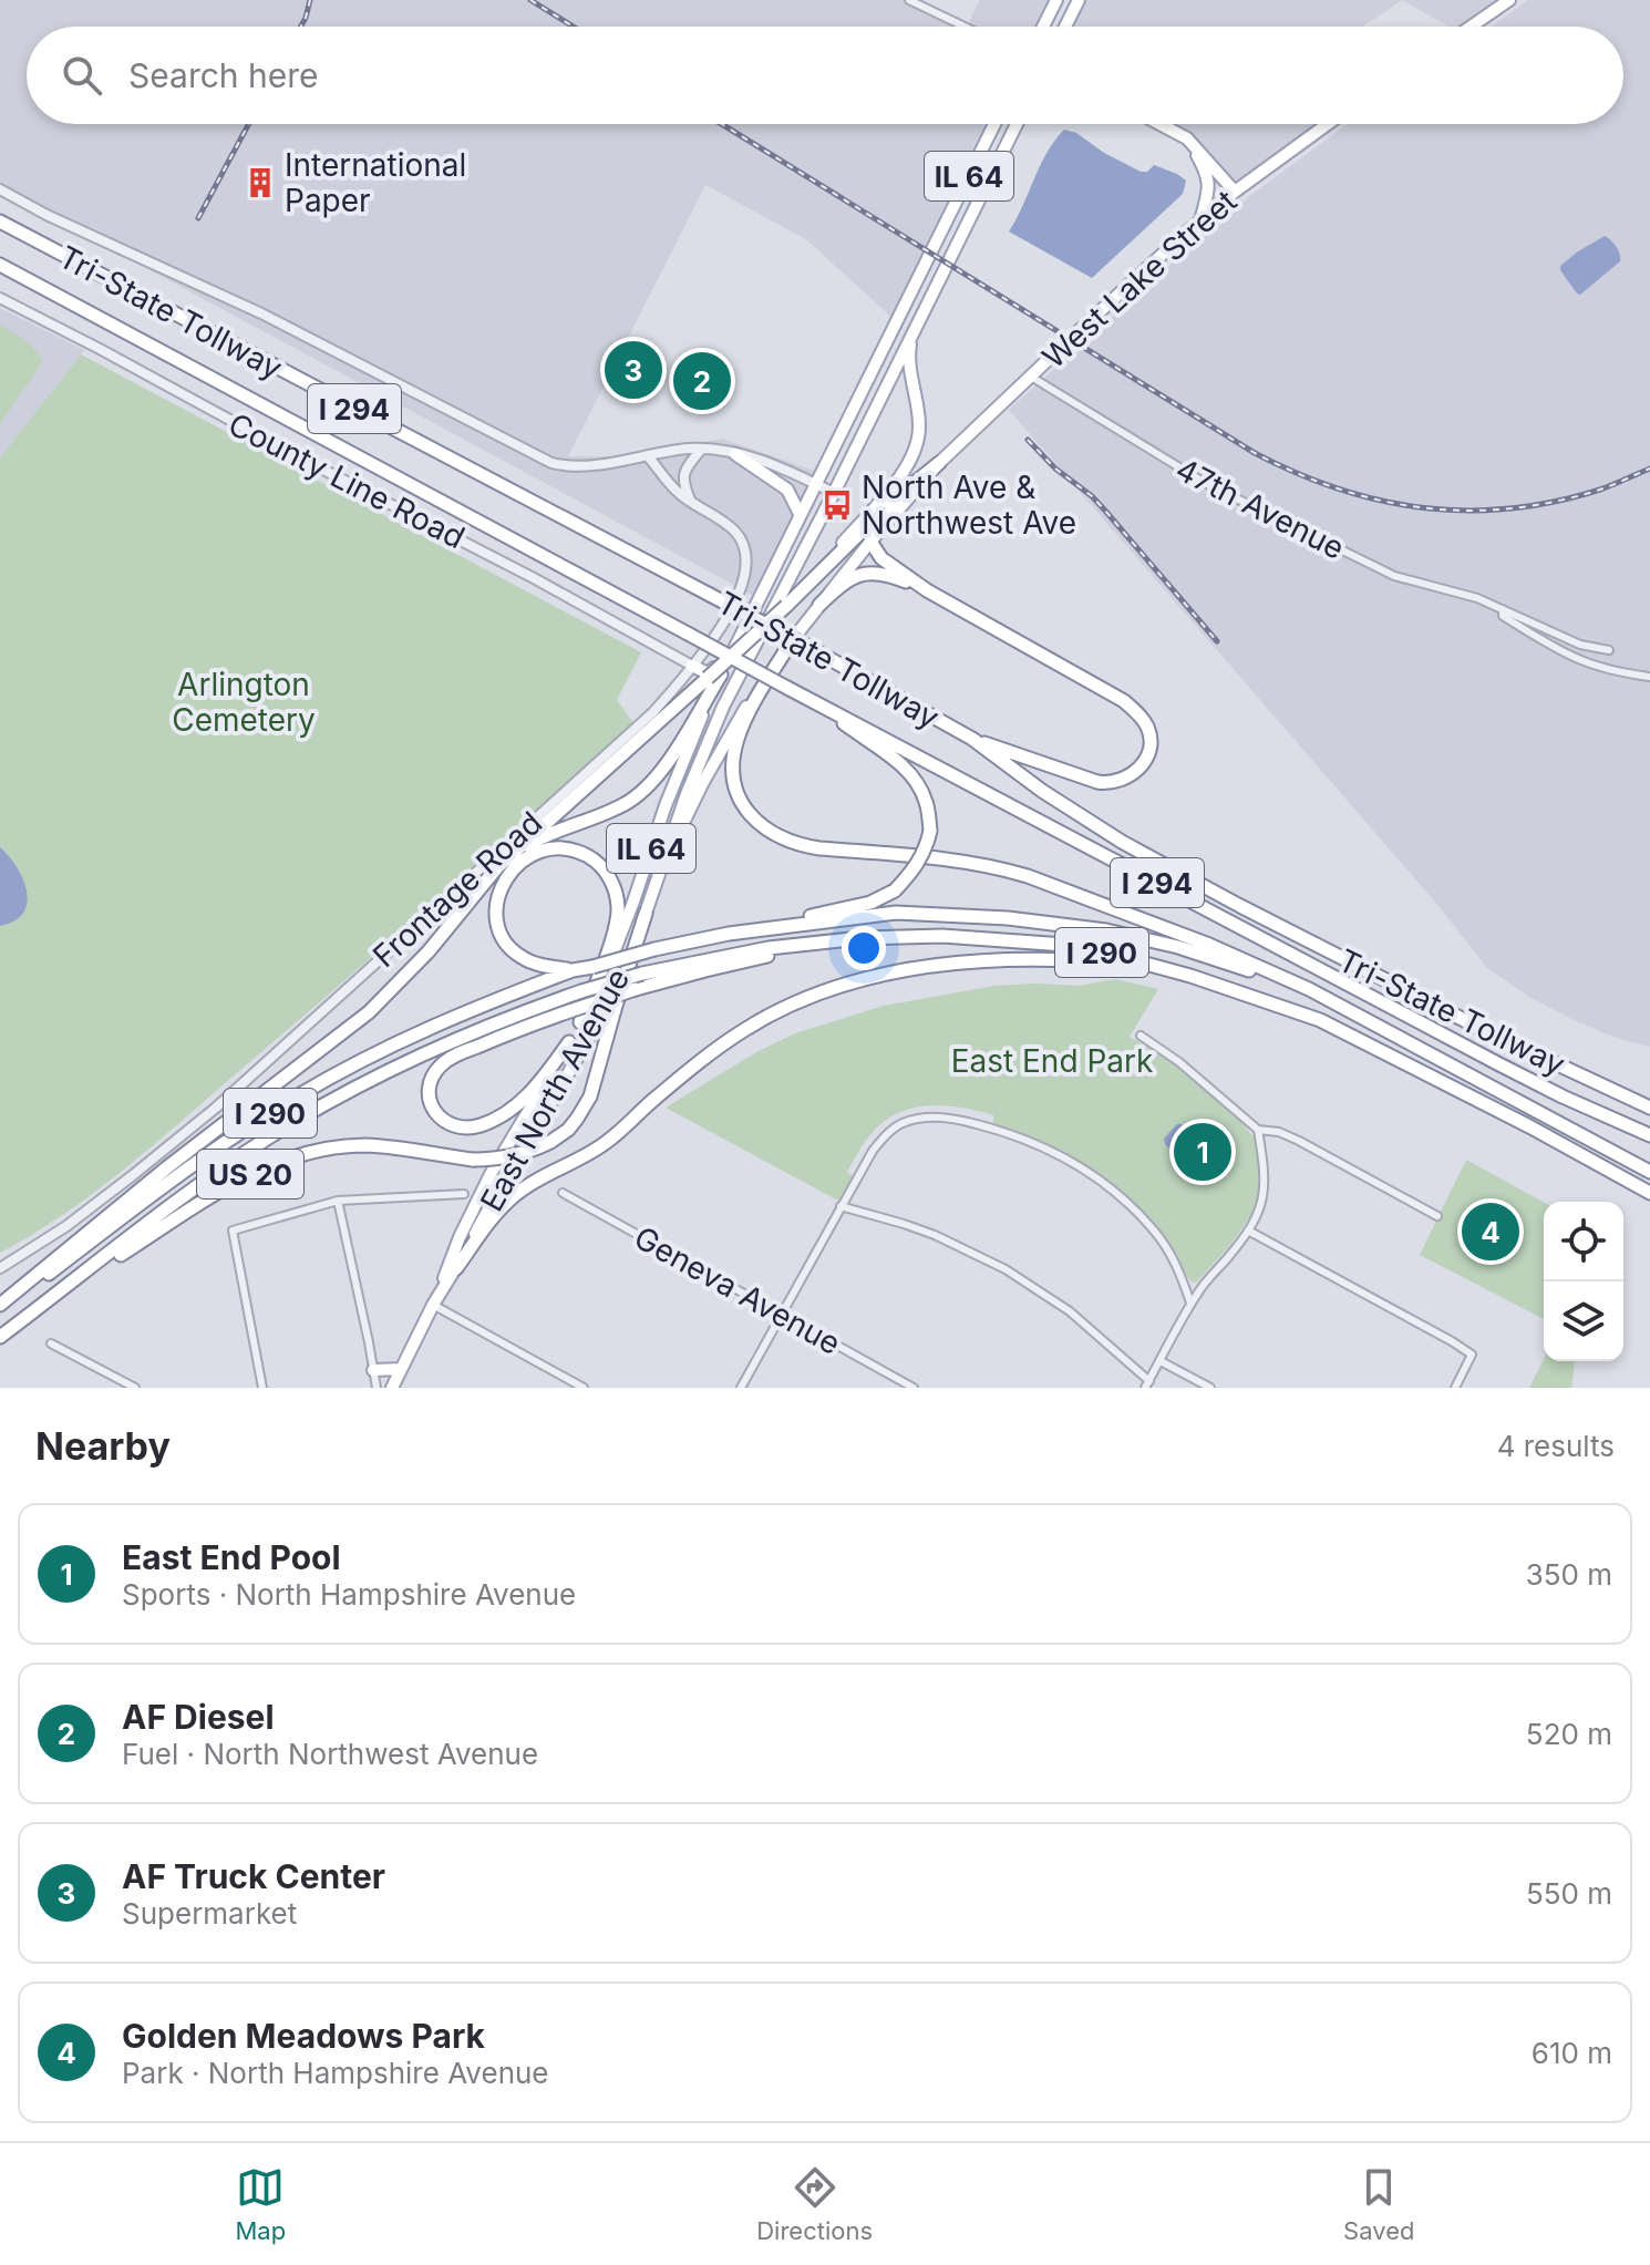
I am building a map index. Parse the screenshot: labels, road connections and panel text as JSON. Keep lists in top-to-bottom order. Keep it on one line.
{"streets":{"highway":["Tri-State Tollway","I 294","I 290","US 20"],"main road":["IL 64","West Lake Street","East North Avenue"],"street":["County Line Road","47th Avenue","Frontage Road","Geneva Avenue"]},"crossings":[["IL 64","East North Avenue"],["IL 64","US 20"],["West Lake Street","47th Avenue"],["West Lake Street","US 20"],["County Line Road","Frontage Road"],["I 290","US 20"],["East North Avenue","US 20"]],"parks":["Arlington Cemetery","East End Park"],"places":{"building":["International Paper"],"bus stop":["North Ave & Northwest Ave"]},"page":{"search":"Search here","pins":["3","2","1","4"],"heading":["Nearby","4 results"],"list":[{"mark":"1","name":"East End Pool","note":"Sports · North Hampshire Avenue","value":"350 m"},{"mark":"2","name":"AF Diesel","note":"Fuel · North Northwest Avenue","value":"520 m"},{"mark":"3","name":"AF Truck Center","note":"Supermarket","value":"550 m"},{"mark":"4","name":"Golden Meadows Park","note":"Park · North Hampshire Avenue","value":"610 m"}],"nav":["Map","Directions","Saved"]}}
